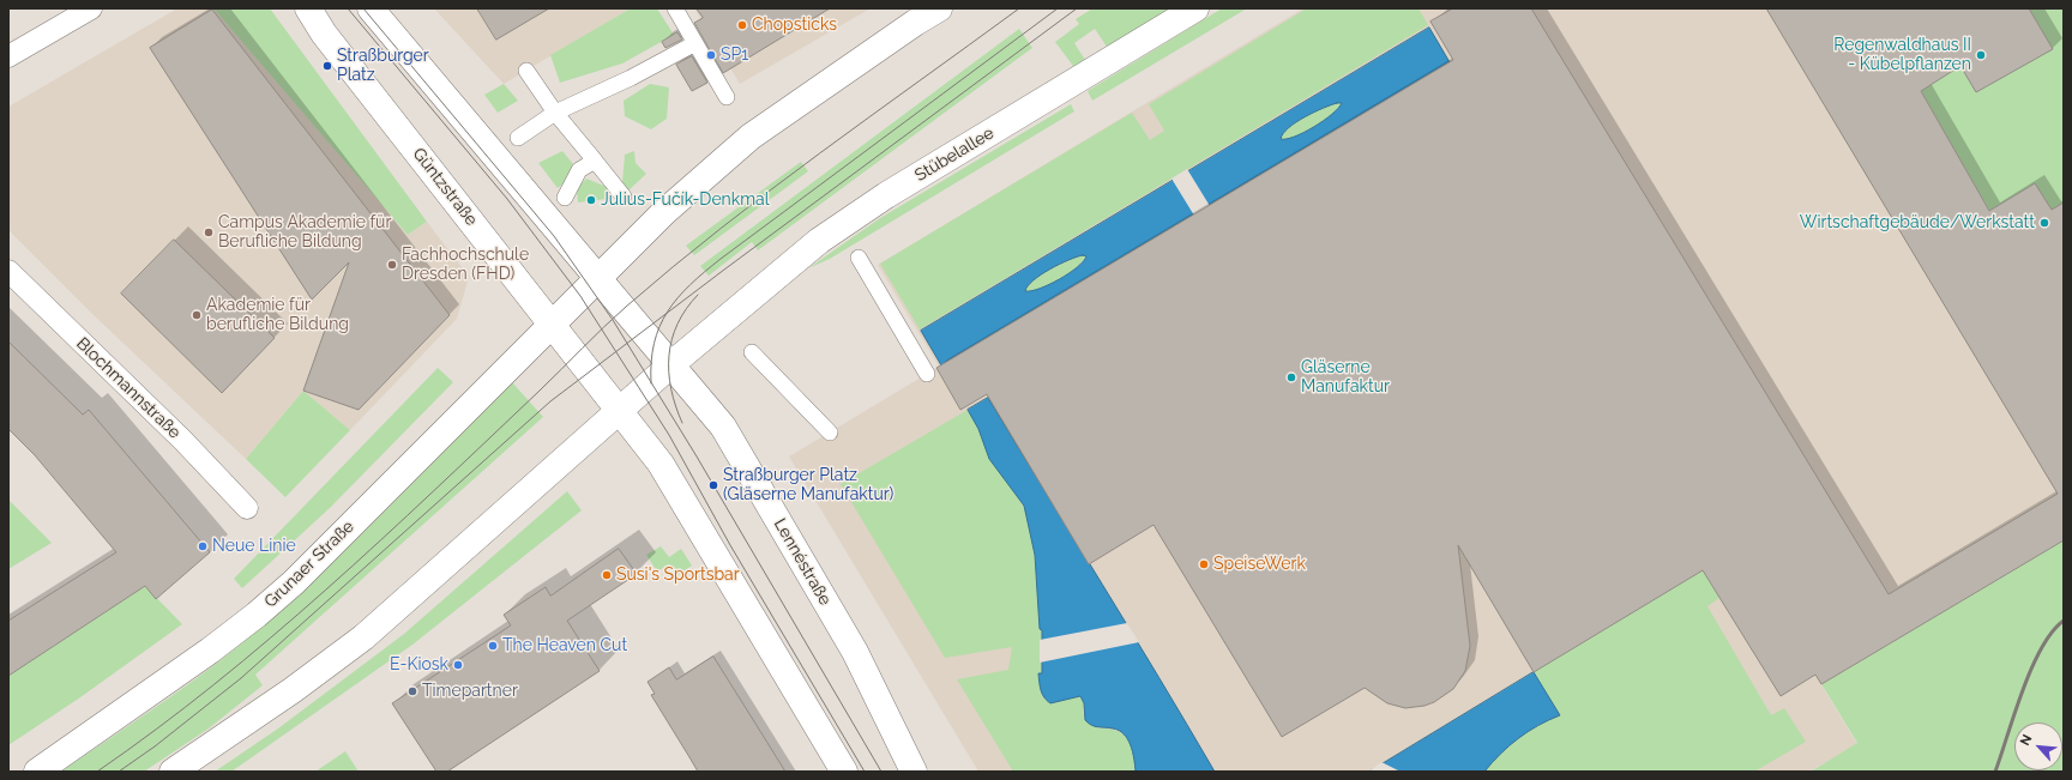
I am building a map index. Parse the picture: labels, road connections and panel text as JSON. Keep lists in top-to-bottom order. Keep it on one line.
{"streets":{"main road":["Stübelallee","Güntzstraße","Lennéstraße","Grunaer Straße"],"street":["Blochmannstraße"]},"crossings":[["Stübelallee","Lennéstraße"],["Güntzstraße","Grunaer Straße"]],"places":["Chopsticks","SP1","Regenwaldhaus II - Kübelpflanzen","Straßburger Platz","Julius-Fučík-Denkmal","Wirtschaftgebäude/Werkstatt","Campus Akademie für Berufliche Bildung","Fachhochschule Dresden (FHD)","Akademie für berufliche Bildung","Gläserne Manufaktur","Straßburger Platz (Gläserne Manufaktur)","Neue Linie","SpeiseWerk","Susi's Sportsbar","The Heaven Cut","E-Kiosk","Timepartner"],"north":"top left"}
